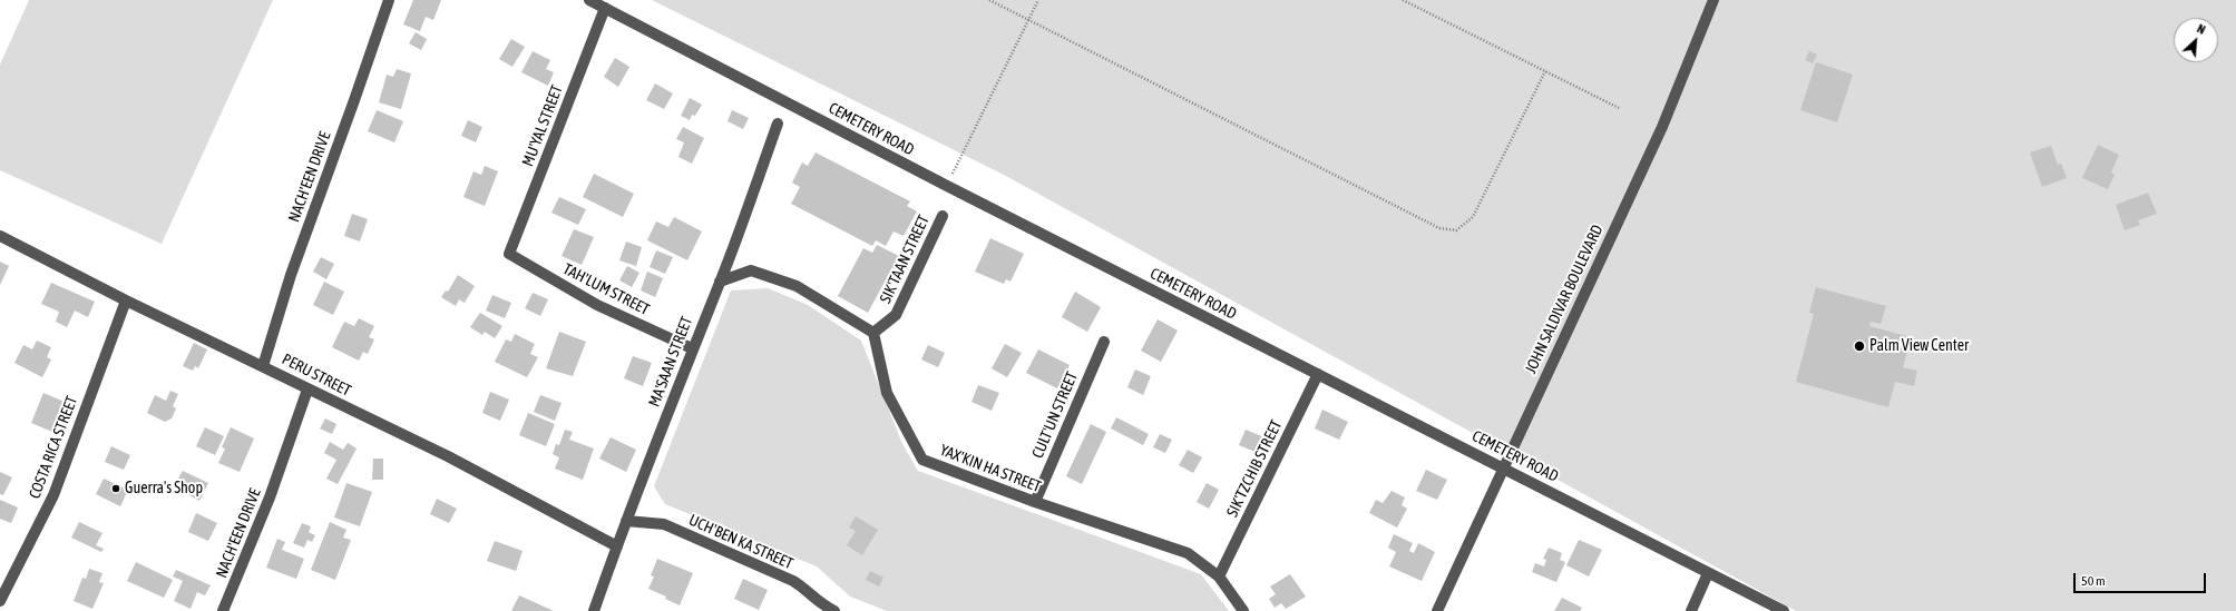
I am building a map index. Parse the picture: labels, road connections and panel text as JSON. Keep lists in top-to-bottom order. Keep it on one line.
{"streets":{"street":["MU'YAL STREET","CEMETERY ROAD","NACH'EEN DRIVE","SIK'TAAN STREET","TAH'LUM STREET","JOHN SALDIVAR BOULEVARD","MA'SAAN STREET","PERU STREET","CULT'UN STREET","COSTA RICA STREET","YAX'KIN HA STREET","SIK'TZCHIB STREET","UCH'BEN KA STREET"]},"crossings":[["MU'YAL STREET","CEMETERY ROAD"],["MU'YAL STREET","TAH'LUM STREET"],["CEMETERY ROAD","JOHN SALDIVAR BOULEVARD"],["CEMETERY ROAD","SIK'TZCHIB STREET"],["NACH'EEN DRIVE","PERU STREET"],["SIK'TAAN STREET","YAX'KIN HA STREET"],["TAH'LUM STREET","MA'SAAN STREET"],["MA'SAAN STREET","PERU STREET"],["MA'SAAN STREET","UCH'BEN KA STREET"],["PERU STREET","COSTA RICA STREET"],["CULT'UN STREET","YAX'KIN HA STREET"],["YAX'KIN HA STREET","SIK'TZCHIB STREET"]],"places":["Palm View Center","Guerra's Shop"],"scale_bar":"50 m","north":"top right"}
